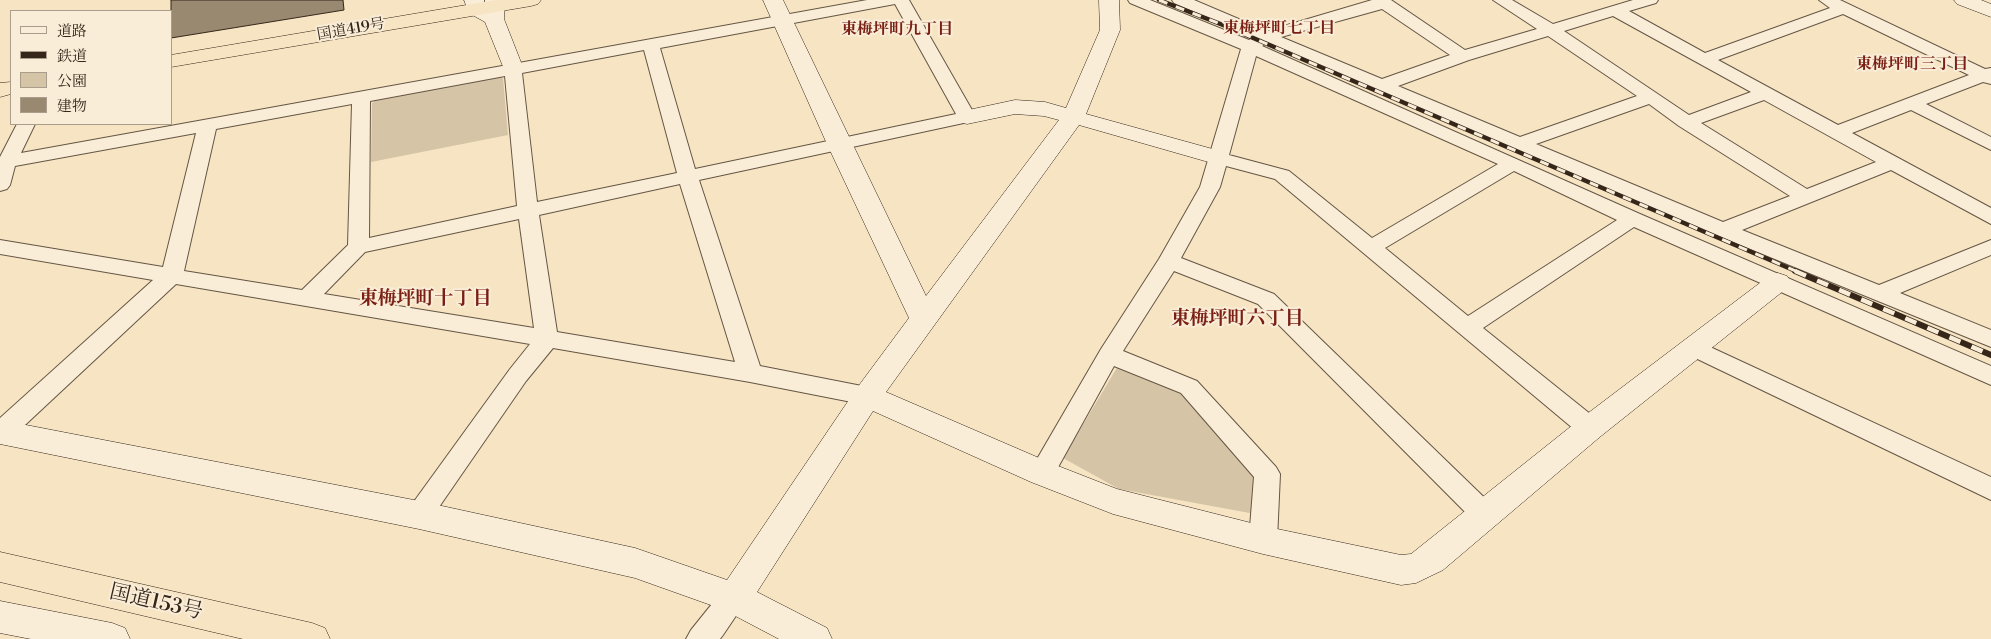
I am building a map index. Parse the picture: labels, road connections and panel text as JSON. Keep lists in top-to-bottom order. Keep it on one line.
{"streets":{"highway":["国道419号","国道153号"]},"districts":["東梅坪町七丁目","東梅坪町九丁目","東梅坪町三丁目","東梅坪町十丁目","東梅坪町六丁目"],"legend":["道路","鉄道","公園","建物"]}
